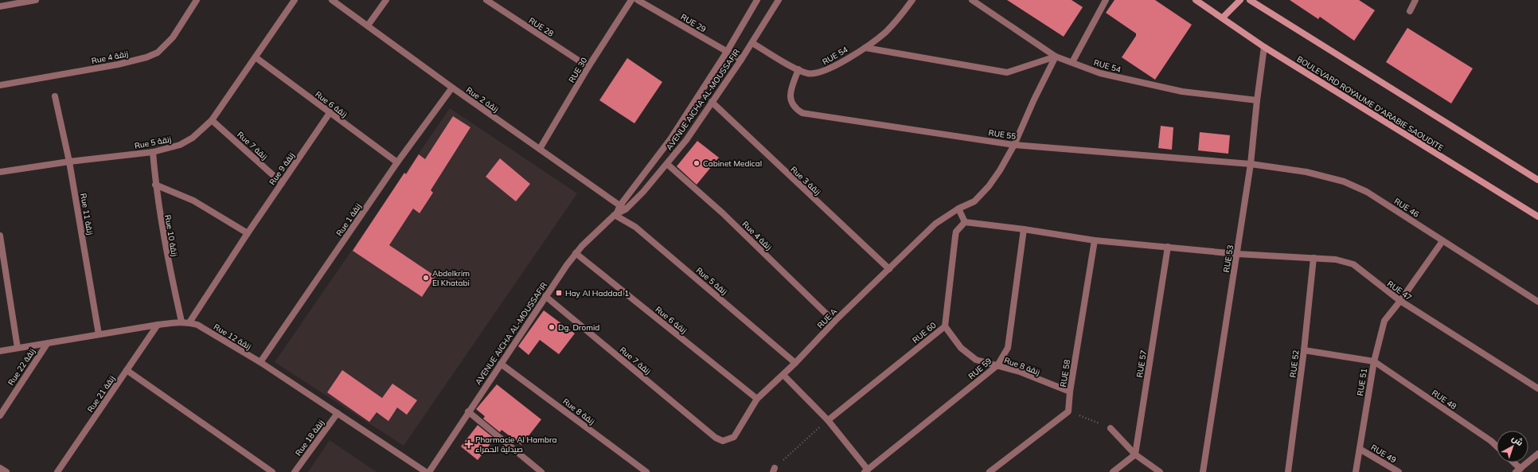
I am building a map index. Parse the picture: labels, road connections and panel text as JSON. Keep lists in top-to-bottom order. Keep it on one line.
{"streets":{"main road":["BOULEVARD ROYAUME D'ARABIE SAOUDITE"],"street":["RUE 29","RUE 28","RUE 54","Rue 4 زنقة","RUE 30","Rue 2 زنقة","AVENUE AICHA AL-MOUSSAFIR","Rue 6 زنقة","RUE 55","Rue 5 زنقة","Rue 7 زنقة","Rue 9 زنقة","Rue 3 زنقة","RUE 46","Rue 11 زنقة","Rue 1 زنقة","Rue 10 زنقة","RUE 53","RUE 47","RUE A","RUE 60","Rue 12 زنقة","RUE 57","RUE 52","Rue 8 زنقة","Rue 22 زنقة","RUE 59","RUE 58","RUE 51","Rue 21 زنقة","RUE 48","Rue 18 زنقة","RUE 49"]},"crossings":[["RUE 29","AVENUE AICHA AL-MOUSSAFIR"],["RUE 28","RUE 30"],["RUE 54","AVENUE AICHA AL-MOUSSAFIR"],["RUE 54","RUE 55"],["RUE 54","RUE 53"],["RUE 54","RUE A"],["Rue 4 زنقة","AVENUE AICHA AL-MOUSSAFIR"],["Rue 4 زنقة","RUE A"],["RUE 30","Rue 2 زنقة"],["Rue 2 زنقة","AVENUE AICHA AL-MOUSSAFIR"],["Rue 2 زنقة","Rue 1 زنقة"],["AVENUE AICHA AL-MOUSSAFIR","Rue 6 زنقة"],["AVENUE AICHA AL-MOUSSAFIR","Rue 5 زنقة"],["AVENUE AICHA AL-MOUSSAFIR","Rue 7 زنقة"],["AVENUE AICHA AL-MOUSSAFIR","Rue 3 زنقة"],["AVENUE AICHA AL-MOUSSAFIR","Rue 8 زنقة"],["BOULEVARD ROYAUME D'ARABIE SAOUDITE","RUE 53"],["Rue 6 زنقة","Rue 5 زنقة"],["Rue 6 زنقة","Rue 9 زنقة"],["Rue 6 زنقة","Rue 1 زنقة"],["Rue 6 زنقة","RUE A"],["RUE 55","RUE 46"],["RUE 55","RUE 53"],["RUE 55","RUE A"],["Rue 5 زنقة","Rue 7 زنقة"],["Rue 5 زنقة","Rue 11 زنقة"],["Rue 5 زنقة","Rue 10 زنقة"],["Rue 5 زنقة","RUE A"],["Rue 7 زنقة","Rue 9 زنقة"],["Rue 7 زنقة","RUE A"],["Rue 9 زنقة","Rue 12 زنقة"],["Rue 3 زنقة","RUE A"],["RUE 46","RUE 53"],["RUE 46","RUE 51"],["Rue 11 زنقة","Rue 12 زنقة"],["Rue 1 زنقة","Rue 12 زنقة"],["Rue 10 زنقة","Rue 12 زنقة"],["RUE 53","RUE 47"],["RUE 47","RUE 60"],["RUE 47","RUE 57"],["RUE 47","RUE 52"],["RUE 47","RUE 59"],["RUE 47","RUE 58"],["RUE 47","RUE 51"],["RUE 60","Rue 8 زنقة"],["Rue 12 زنقة","Rue 22 زنقة"],["Rue 12 زنقة","Rue 21 زنقة"],["Rue 12 زنقة","Rue 18 زنقة"],["Rue 8 زنقة","RUE 59"],["Rue 8 زنقة","RUE 58"],["RUE 51","RUE 48"],["RUE 51","RUE 49"]],"places":{"other":["Cabinet Medical","Abdelkrim El Khatabi","Dg. Dromid"],"transit":["Hay Al Haddad 1"],"health":["Pharmacie Al Hambra صيدلية الحمراء"]},"north":"top right"}
